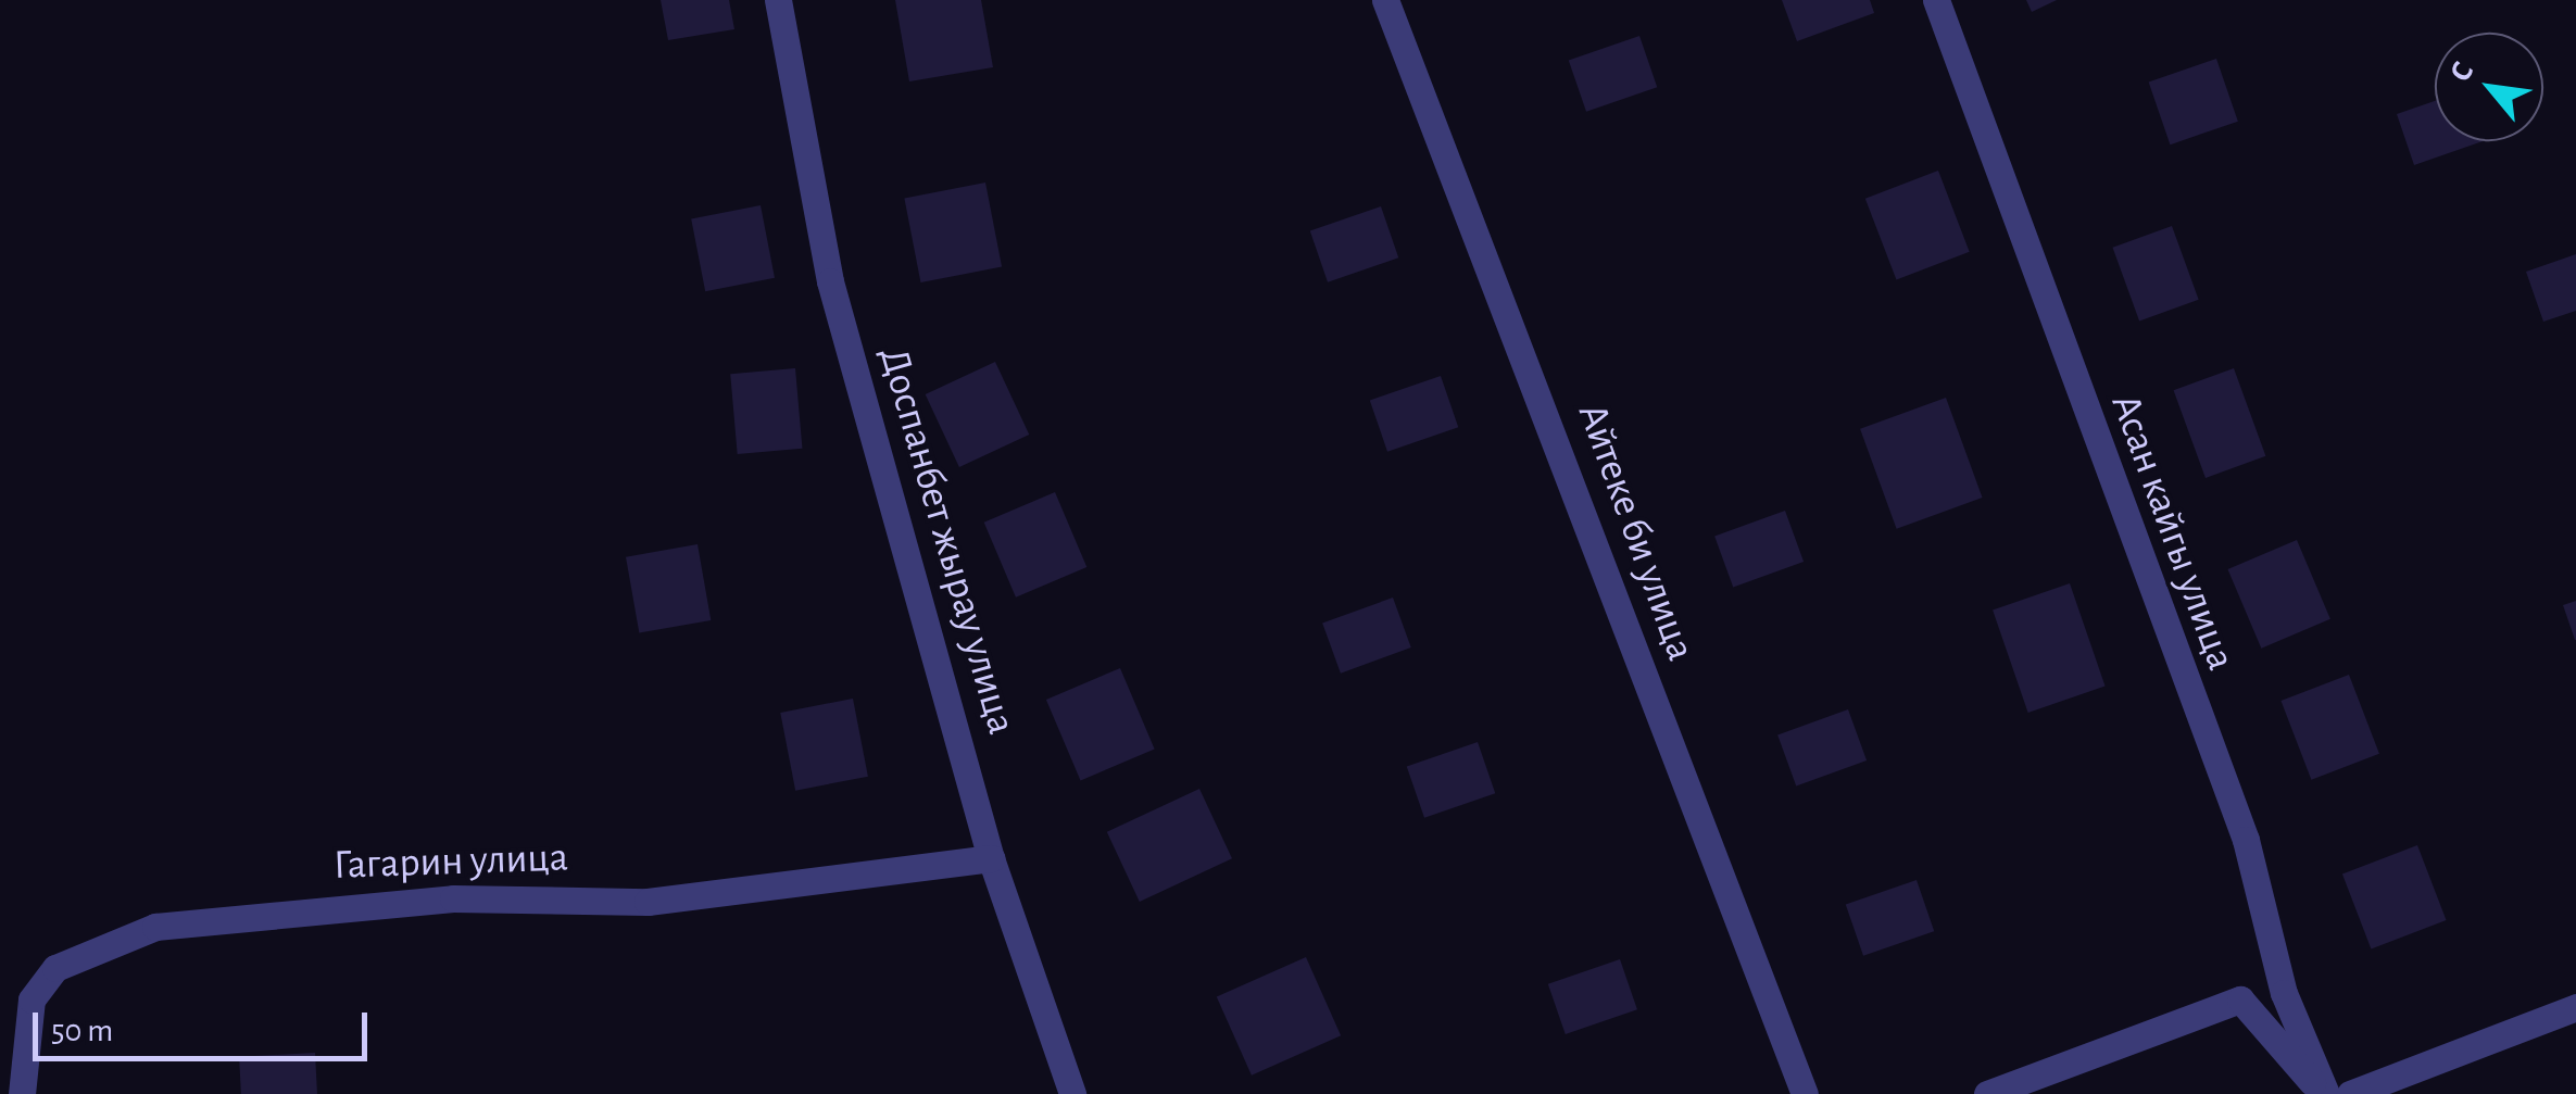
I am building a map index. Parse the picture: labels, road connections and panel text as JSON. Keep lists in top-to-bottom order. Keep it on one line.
{"streets":{"street":["Айтеке би улица","Асан кайгы улица","Доспанбет жырау улица","Гагарин улица"]},"crossings":[["Доспанбет жырау улица","Гагарин улица"]],"scale_bar":"50 m","north":"top left"}
